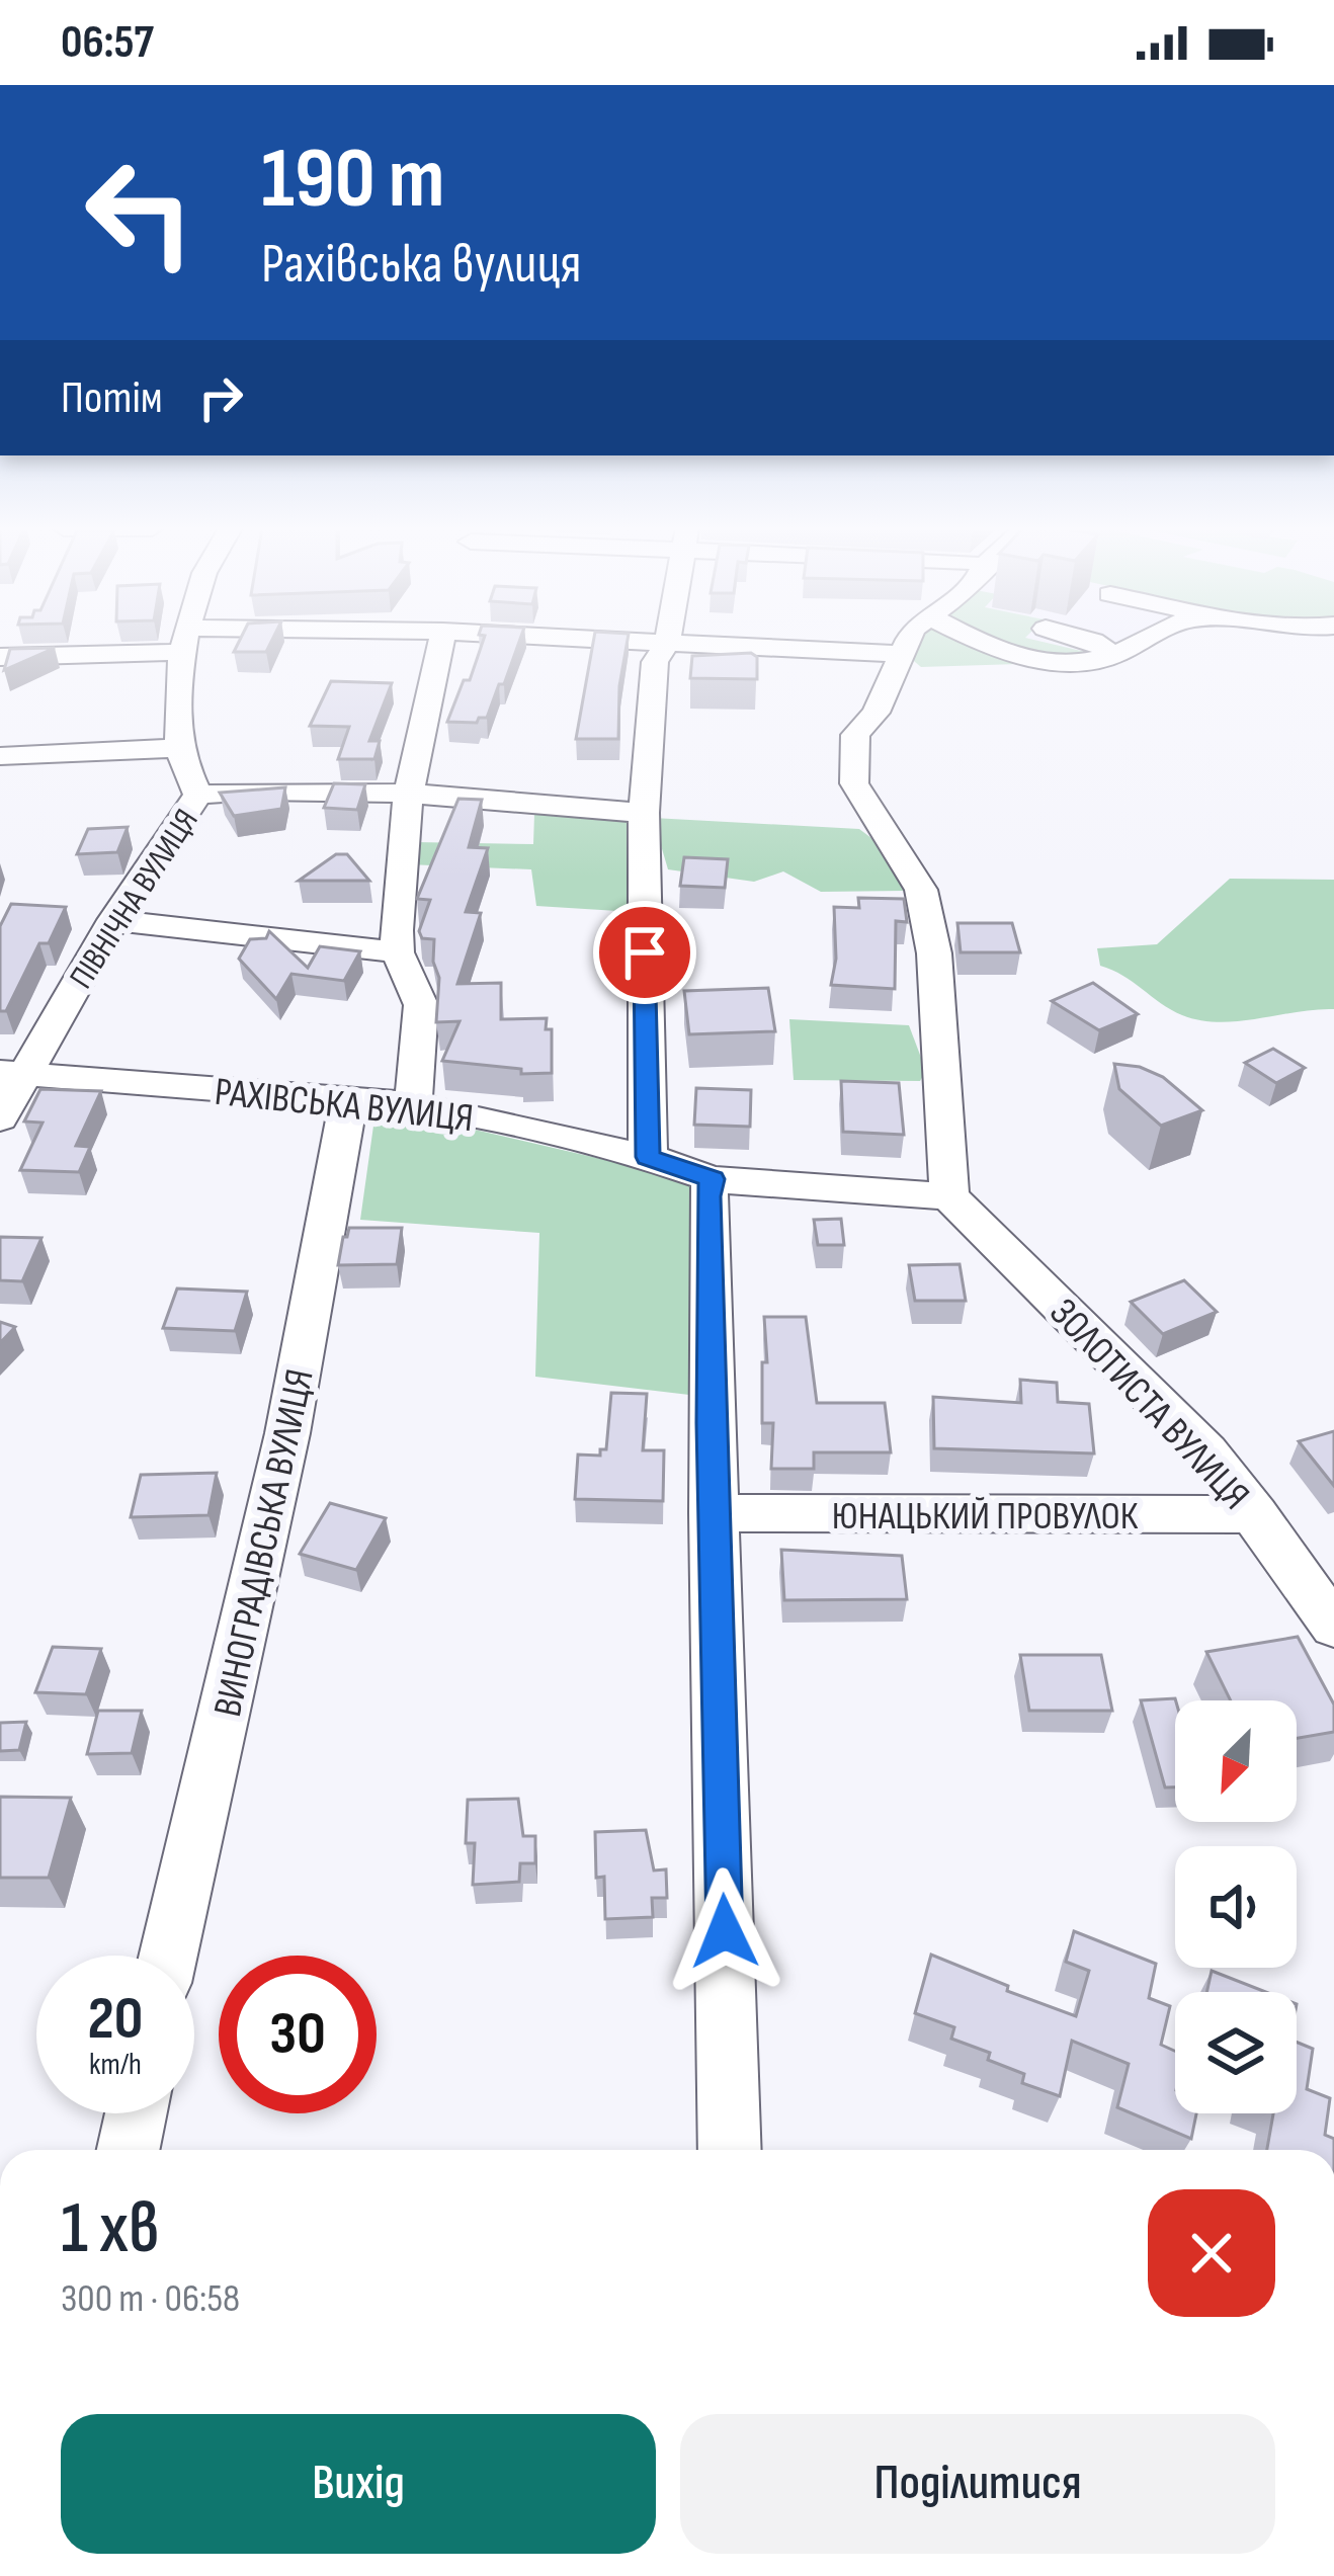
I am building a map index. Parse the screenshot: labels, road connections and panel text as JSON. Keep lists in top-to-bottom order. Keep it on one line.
{"streets":{"street":["ПІВНІЧНА ВУЛИЦЯ","РАХІВСЬКА ВУЛИЦЯ","ЗОЛОТИСТА ВУЛИЦЯ","ЮНАЦЬКИЙ ПРОВУЛОК","ВИНОГРАДІВСЬКА ВУЛИЦЯ"]},"crossings":[["ПІВНІЧНА ВУЛИЦЯ","РАХІВСЬКА ВУЛИЦЯ"],["РАХІВСЬКА ВУЛИЦЯ","ЗОЛОТИСТА ВУЛИЦЯ"],["РАХІВСЬКА ВУЛИЦЯ","ВИНОГРАДІВСЬКА ВУЛИЦЯ"],["ЗОЛОТИСТА ВУЛИЦЯ","ЮНАЦЬКИЙ ПРОВУЛОК"]],"north":"bottom left","page":{"status":"06:57","turn":["190 m","Рахівська вулиця"],"then":"Потім","speed":"20 km/h","limit":"30","heading":["1 хв","300 m · 06:58"],"buttons":["Вихід","Поділитися"]}}
